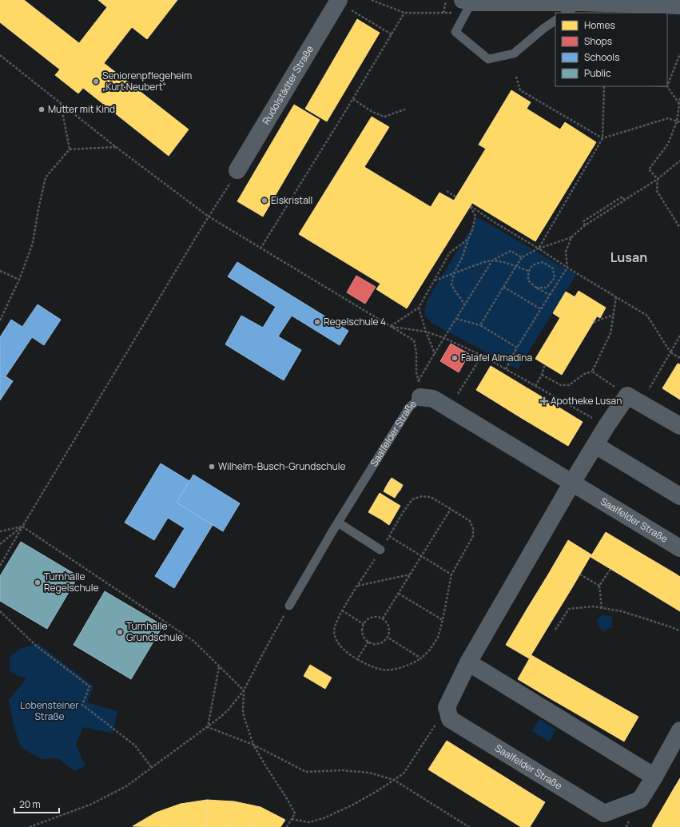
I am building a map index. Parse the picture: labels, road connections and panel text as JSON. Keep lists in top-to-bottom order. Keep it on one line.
{"streets":{"street":["Rudolstädter Straße","Saalfelder Straße"]},"districts":["Lusan"],"parks":["Lobensteiner Straße"],"places":{"other":["Seniorenpflegeheim „Kurt Neubert“","Mutter mit Kind","Eiskristall","Regelschule 4","Falafel Almadina","Wilhelm-Busch-Grundschule","Turnhalle Regelschule","Turnhalle Grundschule"],"health":["Apotheke Lusan"]},"legend":["Homes","Shops","Schools","Public"],"scale_bar":"20 m"}
